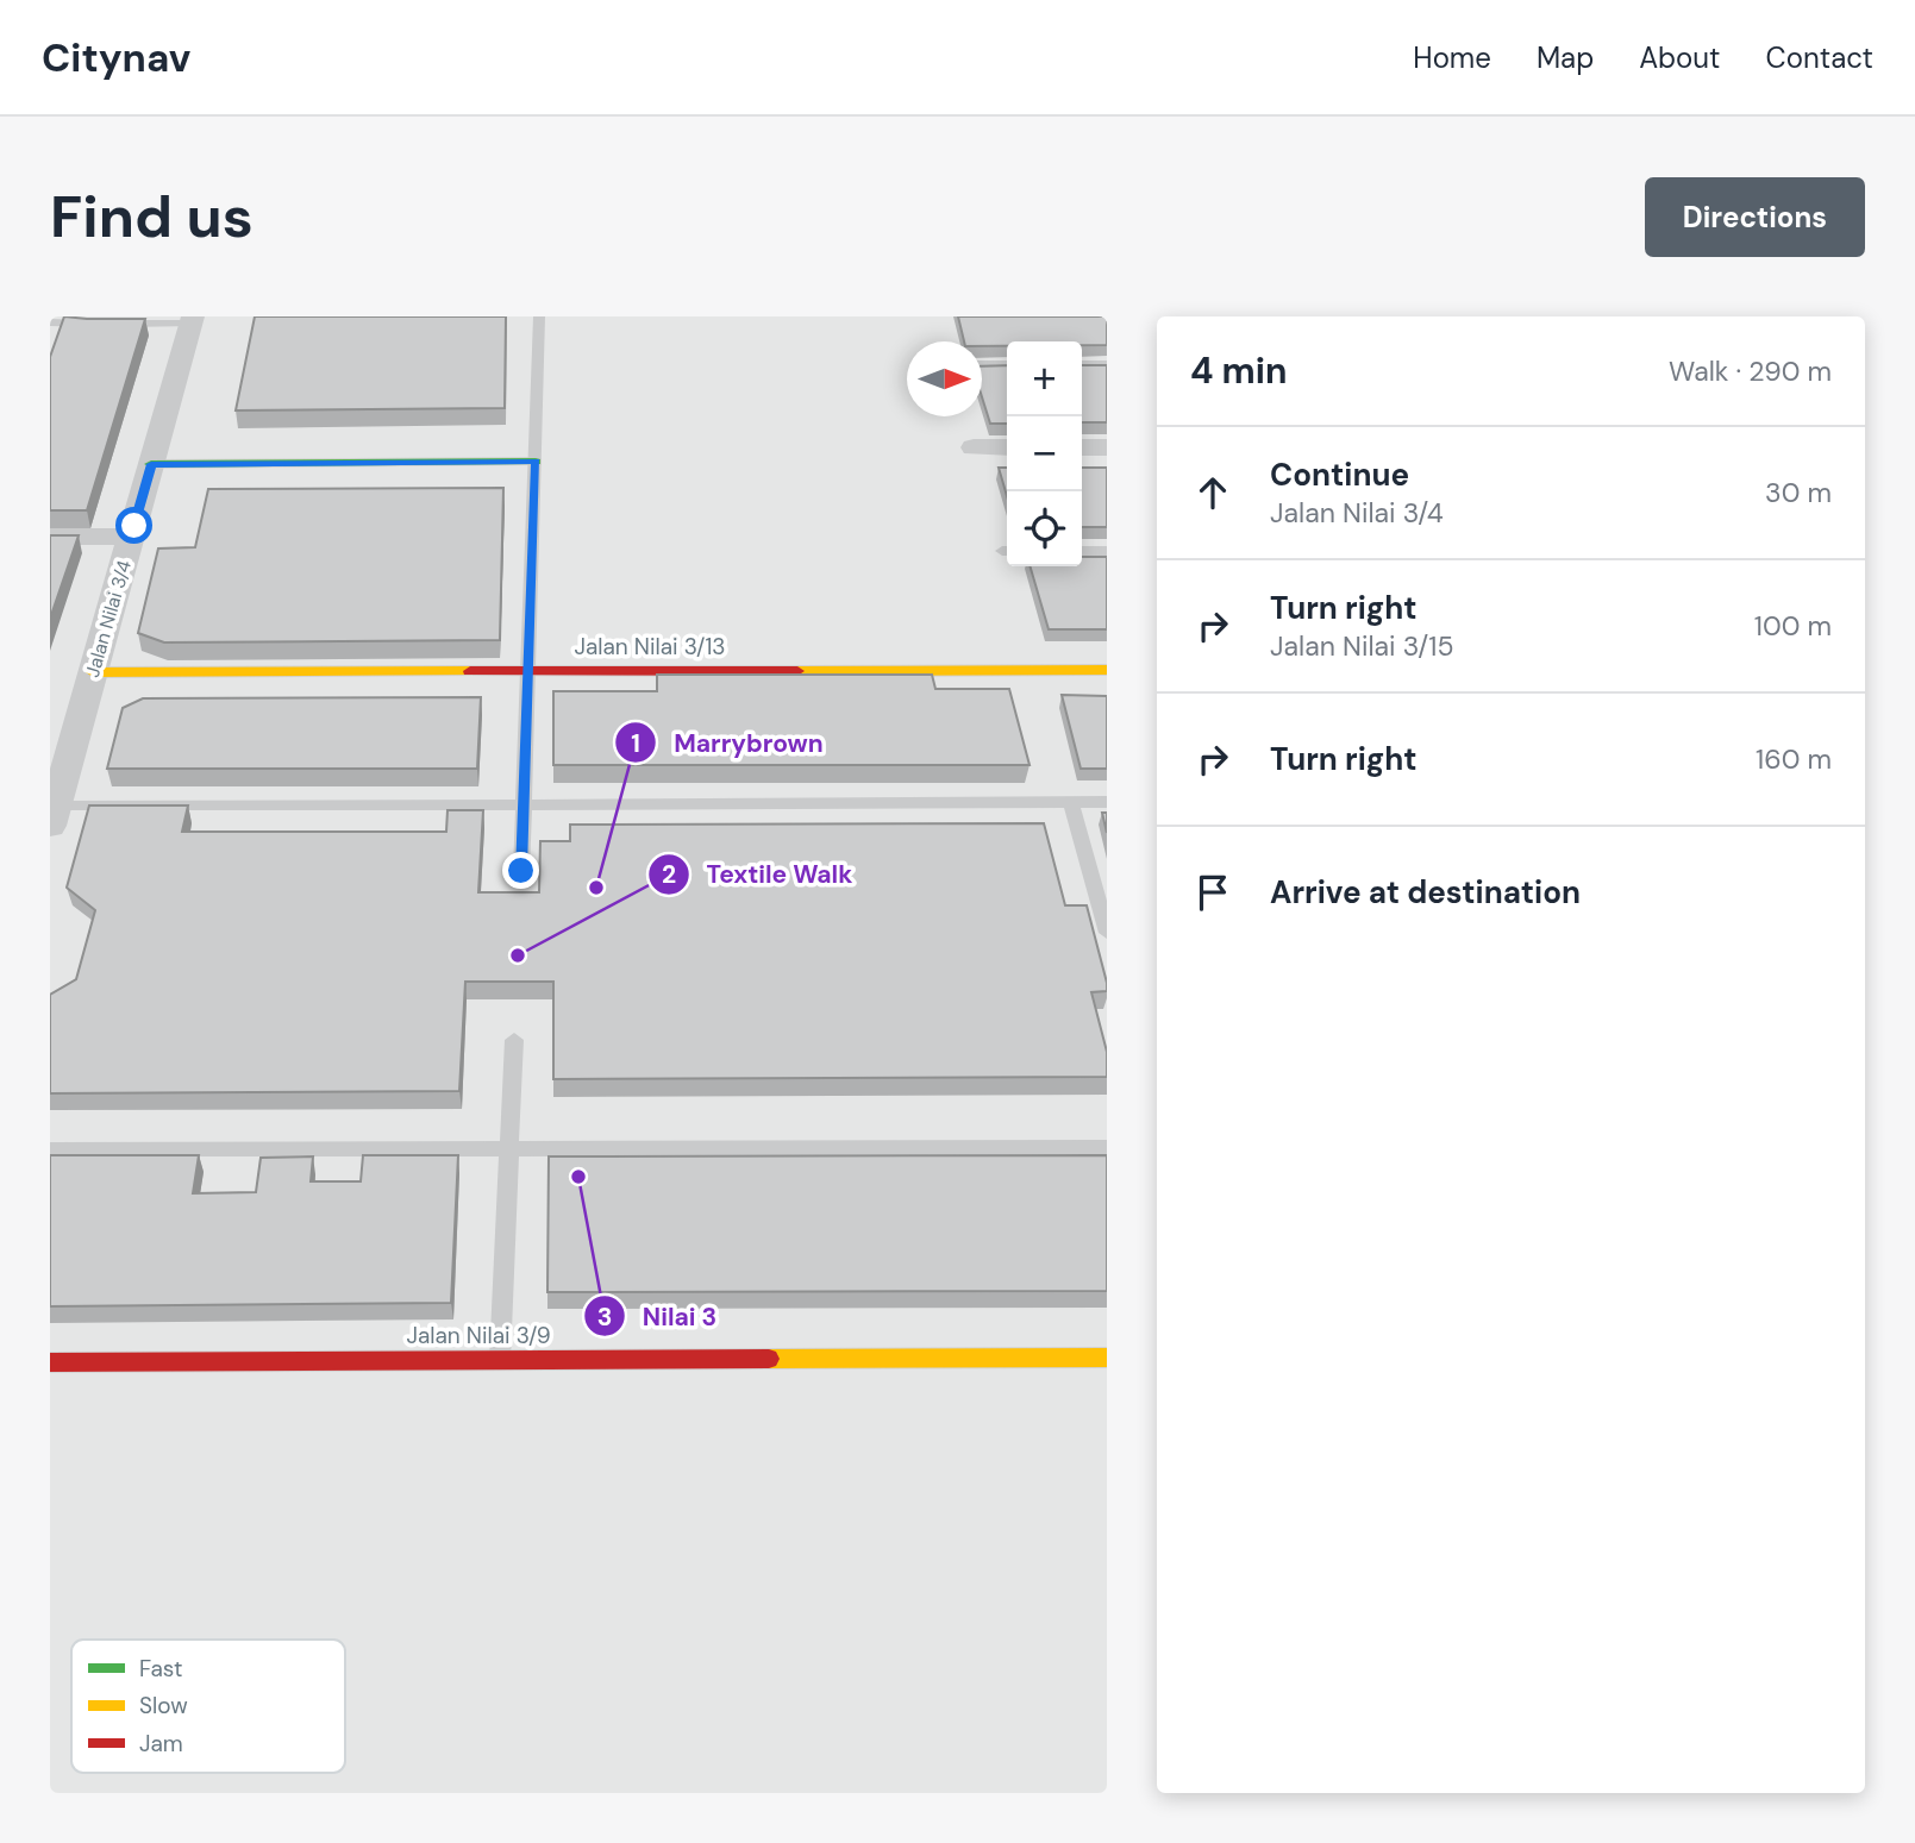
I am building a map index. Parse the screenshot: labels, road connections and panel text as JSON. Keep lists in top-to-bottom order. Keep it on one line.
{"streets":{"street":["Jalan Nilai 3/4","Jalan Nilai 3/13","Jalan Nilai 3/9"]},"crossings":[["Jalan Nilai 3/4","Jalan Nilai 3/13"]],"places":["Marrybrown","Textile Walk","Nilai 3"],"legend":["Fast","Slow","Jam"],"north":"right","page":{"header":"Citynav","nav":["Home","Map","About","Contact"],"buttons":"Directions","title":"Find us","heading":["4 min","Walk · 290 m"],"map_buttons":["+","−"],"list":[["Continue","Jalan Nilai 3/4","30 m"],["Turn right","Jalan Nilai 3/15","100 m"],["Turn right","160 m"],"Arrive at destination"]}}
